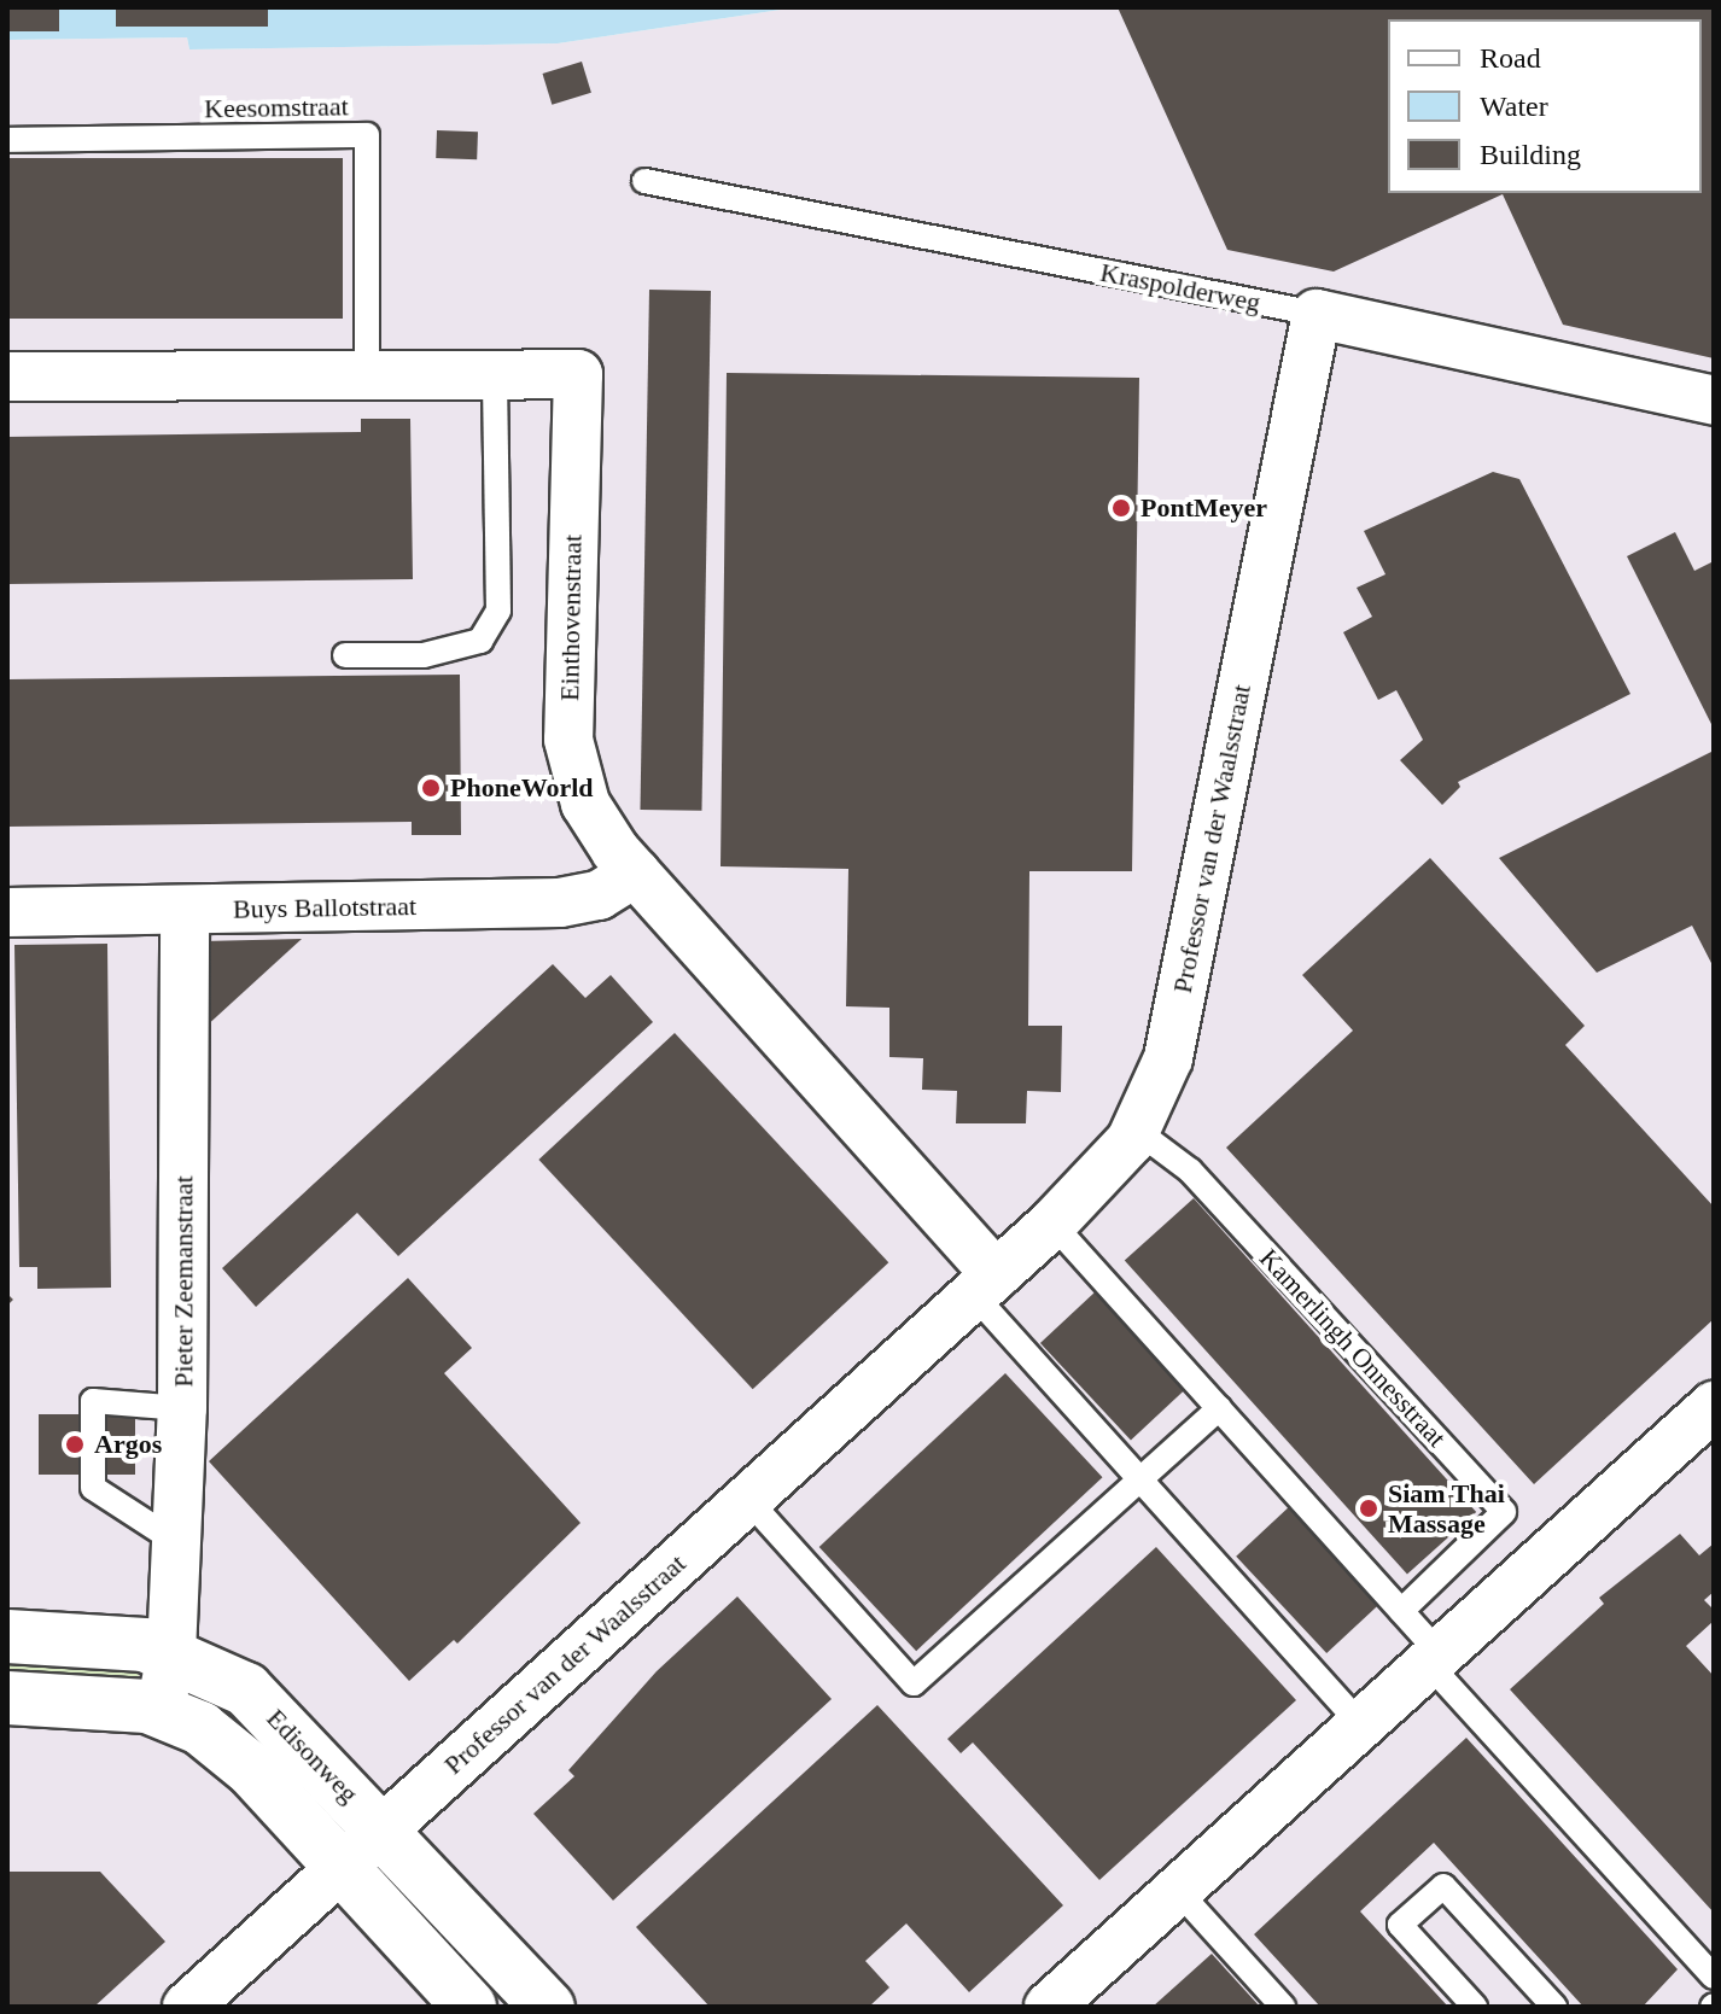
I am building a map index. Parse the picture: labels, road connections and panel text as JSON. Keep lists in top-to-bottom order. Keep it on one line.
{"streets":{"street":["Kraspolderweg","Einthovenstraat","Professor van der Waalsstraat","Buys Ballotstraat","Pieter Zeemanstraat","Edisonweg"],"lane":["Keesomstraat","Kamerlingh Onnesstraat"]},"crossings":[["Keesomstraat","Einthovenstraat"],["Kraspolderweg","Professor van der Waalsstraat"],["Einthovenstraat","Professor van der Waalsstraat"],["Einthovenstraat","Buys Ballotstraat"],["Professor van der Waalsstraat","Kamerlingh Onnesstraat"],["Professor van der Waalsstraat","Edisonweg"],["Buys Ballotstraat","Pieter Zeemanstraat"],["Pieter Zeemanstraat","Edisonweg"]],"places":["PontMeyer","PhoneWorld","Argos","Siam Thai Massage"],"legend":["Road","Water","Building"]}
